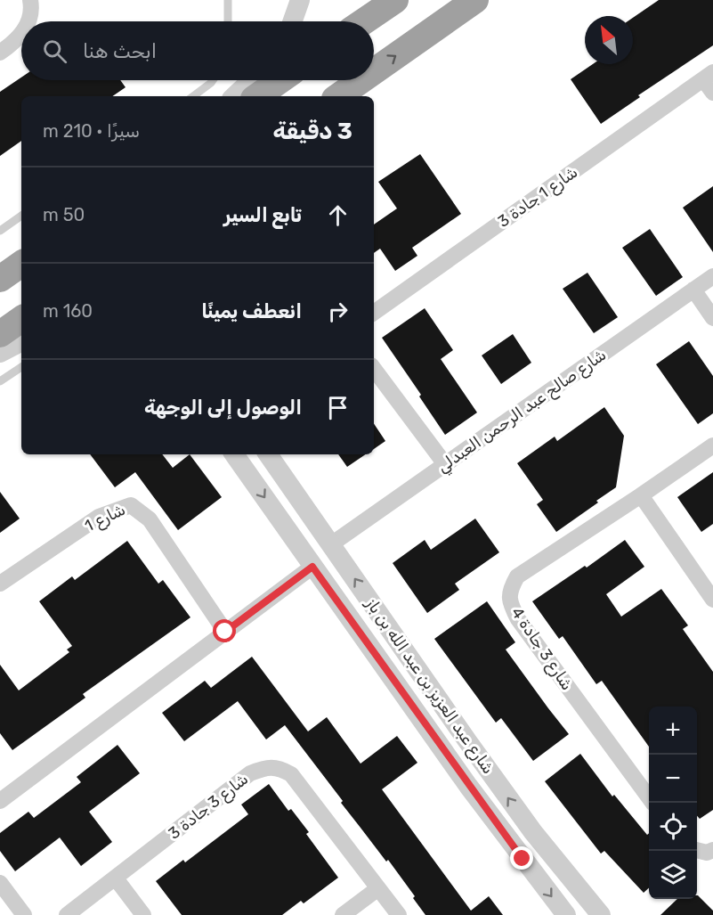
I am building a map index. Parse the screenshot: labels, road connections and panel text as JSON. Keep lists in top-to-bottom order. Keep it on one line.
{"streets":{"street":["شارع 1 جادة 3","شارع صالح عبد الرحمن العبدلي","شارع 1","شارع 3 جادة 4","شارع عبد العزيز بن عبد الله بن باز","شارع 3 جادة 3"]},"crossings":[["شارع صالح عبد الرحمن العبدلي","شارع عبد العزيز بن عبد الله بن باز"]],"north":"top left","page":{"search":"ابحث هنا","heading":["3 دقيقة","سيرًا · 210 m"],"list":[["تابع السير","50 m"],["انعطف يمينًا","160 m"],"الوصول إلى الوجهة"],"map_buttons":["+","−"]}}
